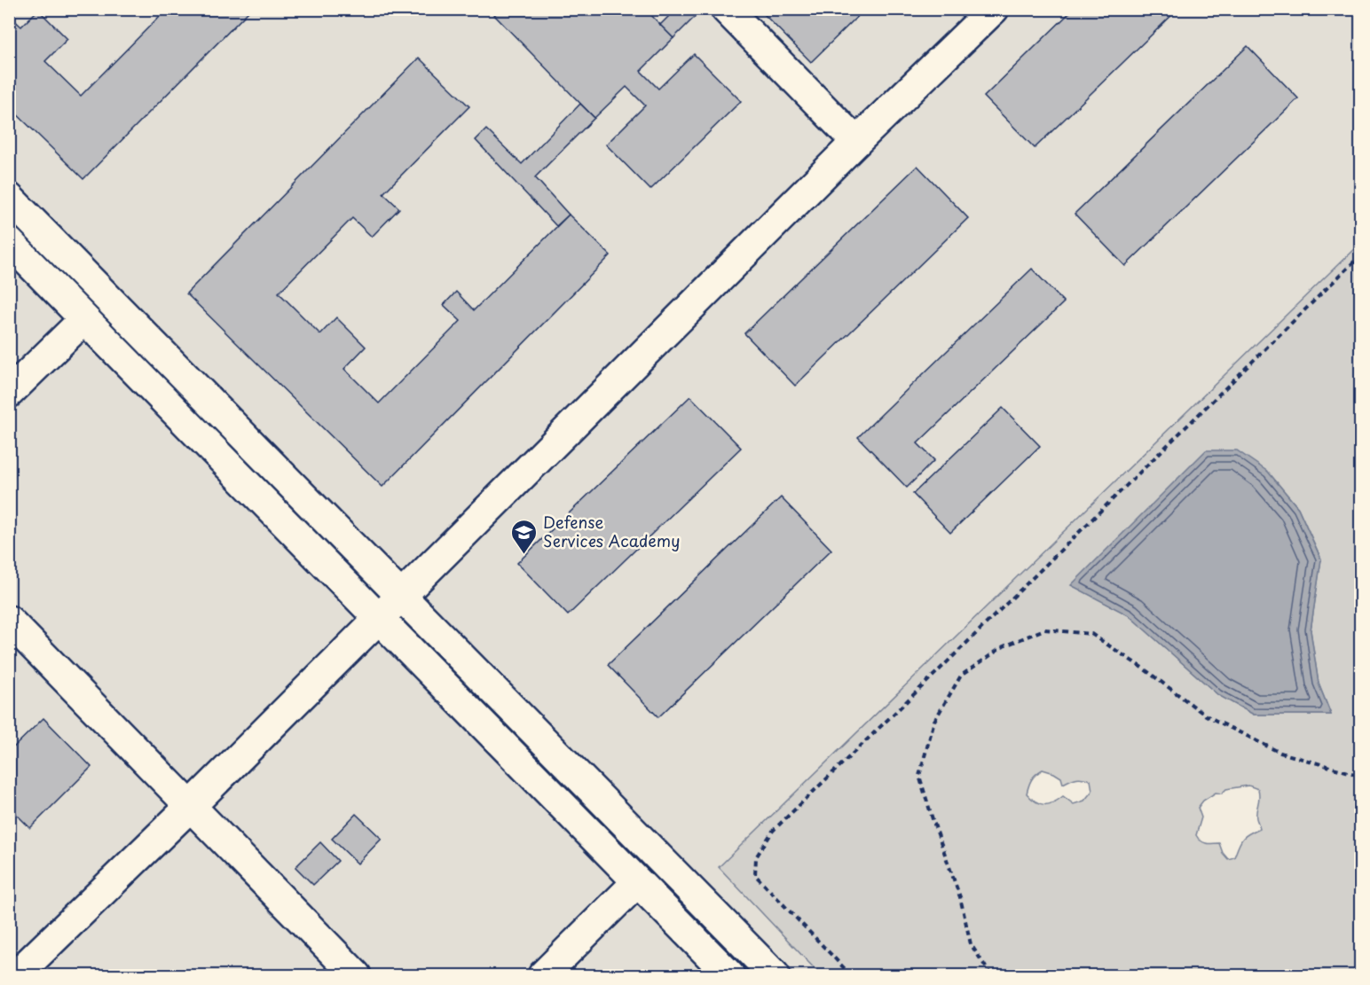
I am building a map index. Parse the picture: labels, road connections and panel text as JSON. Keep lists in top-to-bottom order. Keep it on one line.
{"places":{"school or university":["Defense Services Academy"]}}
